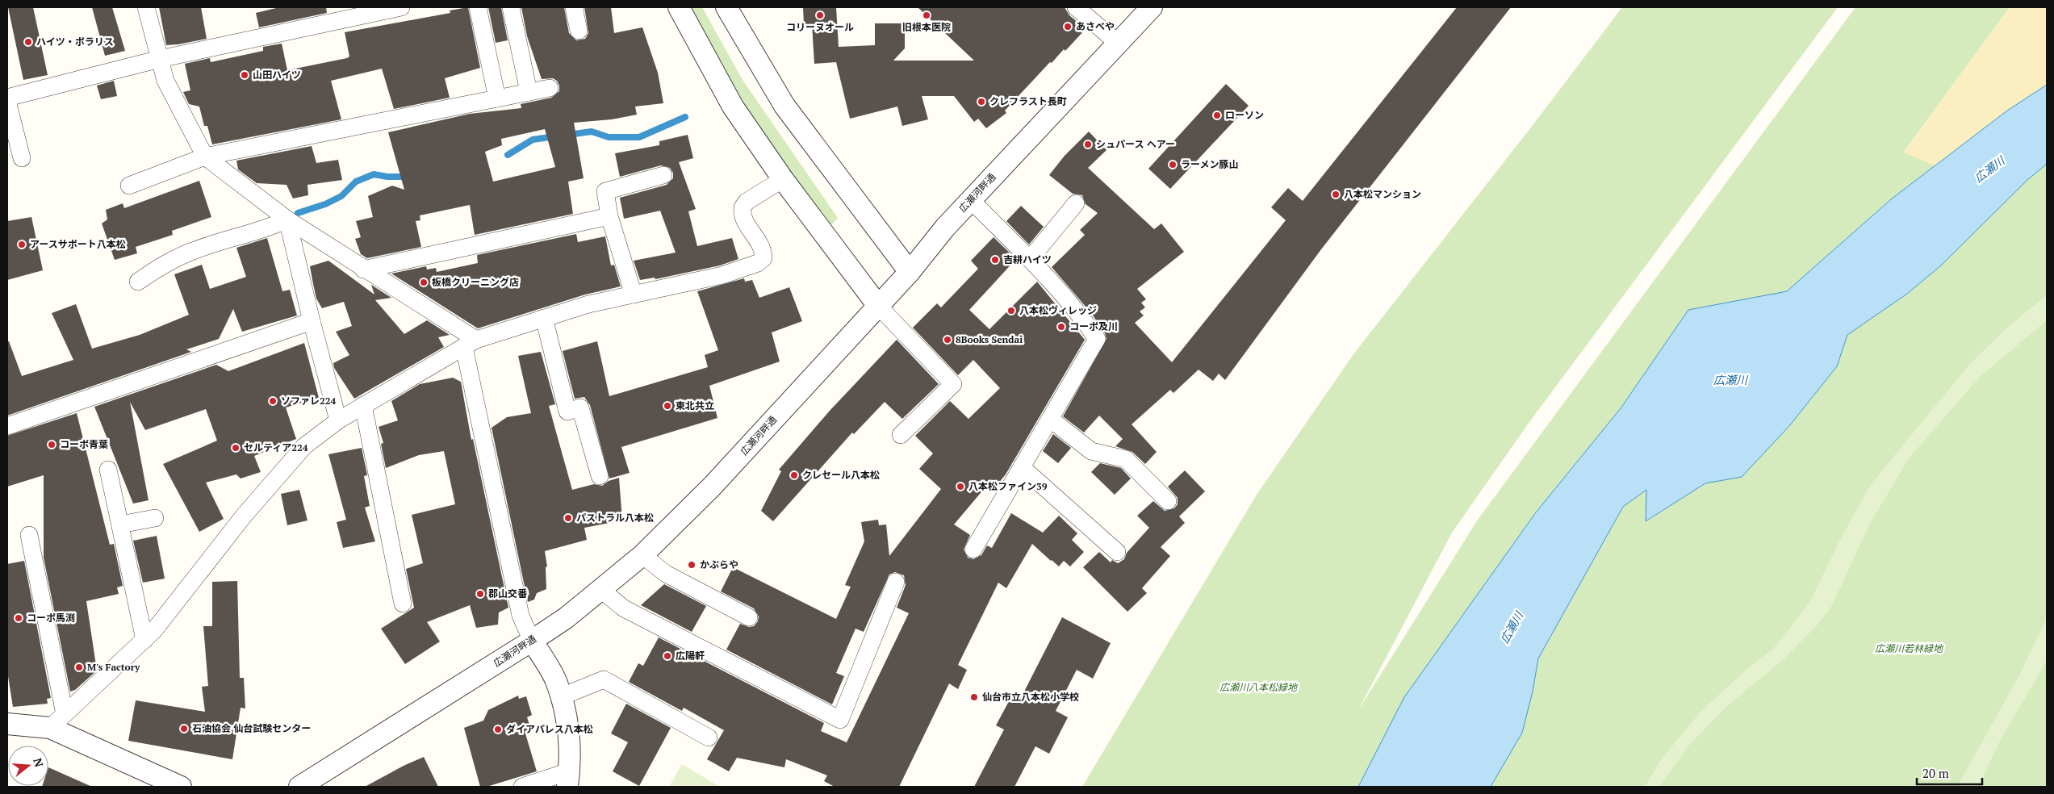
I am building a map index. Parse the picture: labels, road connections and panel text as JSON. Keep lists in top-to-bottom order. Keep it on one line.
{"streets":{"street":["広瀬河畔通"]},"water":["広瀬川"],"parks":["広瀬川若林緑地","広瀬川八本松緑地"],"places":["コリーヌオール","旧根本医院","あさべや","ハイツ・ポラリス","山田ハイツ","クレフラスト長町","ローソン","シュパース ヘアー","ラーメン豚山","八本松マンション","アースサポート八本松","吉耕ハイツ","板橋クリーニング店","八本松ヴィレッジ","コーポ及川","8Books Sendai","ソファレ224","東北共立","コーポ青葉","セルティア224","クレセール八本松","八本松ファイン39","パストラル八本松","かぶらや","郡山交番","コーポ馬渕","広陽軒","M's Factory","仙台市立八本松小学校","石油協会 仙台試験センター","ダイアパレス八本松"],"scale_bar":"20 m","north":"right"}
